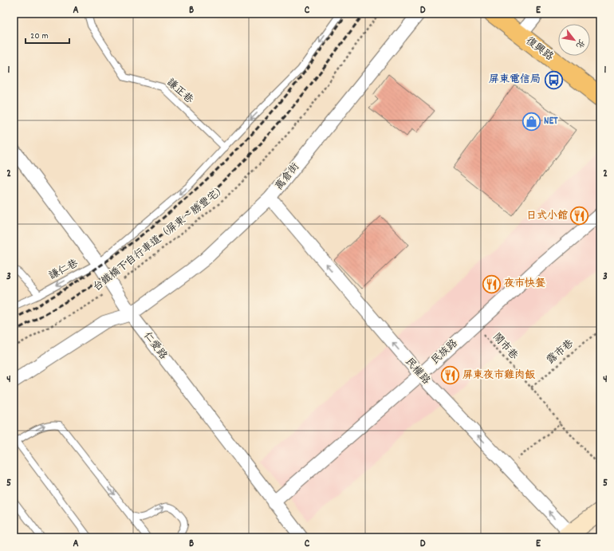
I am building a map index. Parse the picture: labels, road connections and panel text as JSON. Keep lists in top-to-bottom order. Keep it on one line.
{"streets":{"main road":["復興路"],"street":["萬倉街","仁愛路","民族路","民權路"],"lane":["謙正巷","謙仁巷"],"path":["台鐵橋下自行車道（屏東～勝豐宅）","鬧市巷","露市巷"]},"crossings":[["萬倉街","仁愛路"],["萬倉街","民權路"],["台鐵橋下自行車道（屏東～勝豐宅）","仁愛路"],["謙仁巷","仁愛路"],["仁愛路","民族路"],["鬧市巷","民族路"],["鬧市巷","露市巷"],["民族路","民權路"]],"one_way":["謙仁巷","民權路"],"places":{"bus stop":["屏東電信局"],"shop":["NET"],"restaurant":["日式小館","夜市快餐","屏東夜市雞肉飯"]},"scale_bar":"20 m","north":"bottom right","grid":{"columns":["A","B","C","D","E"],"rows":["1","2","3","4","5"]}}
